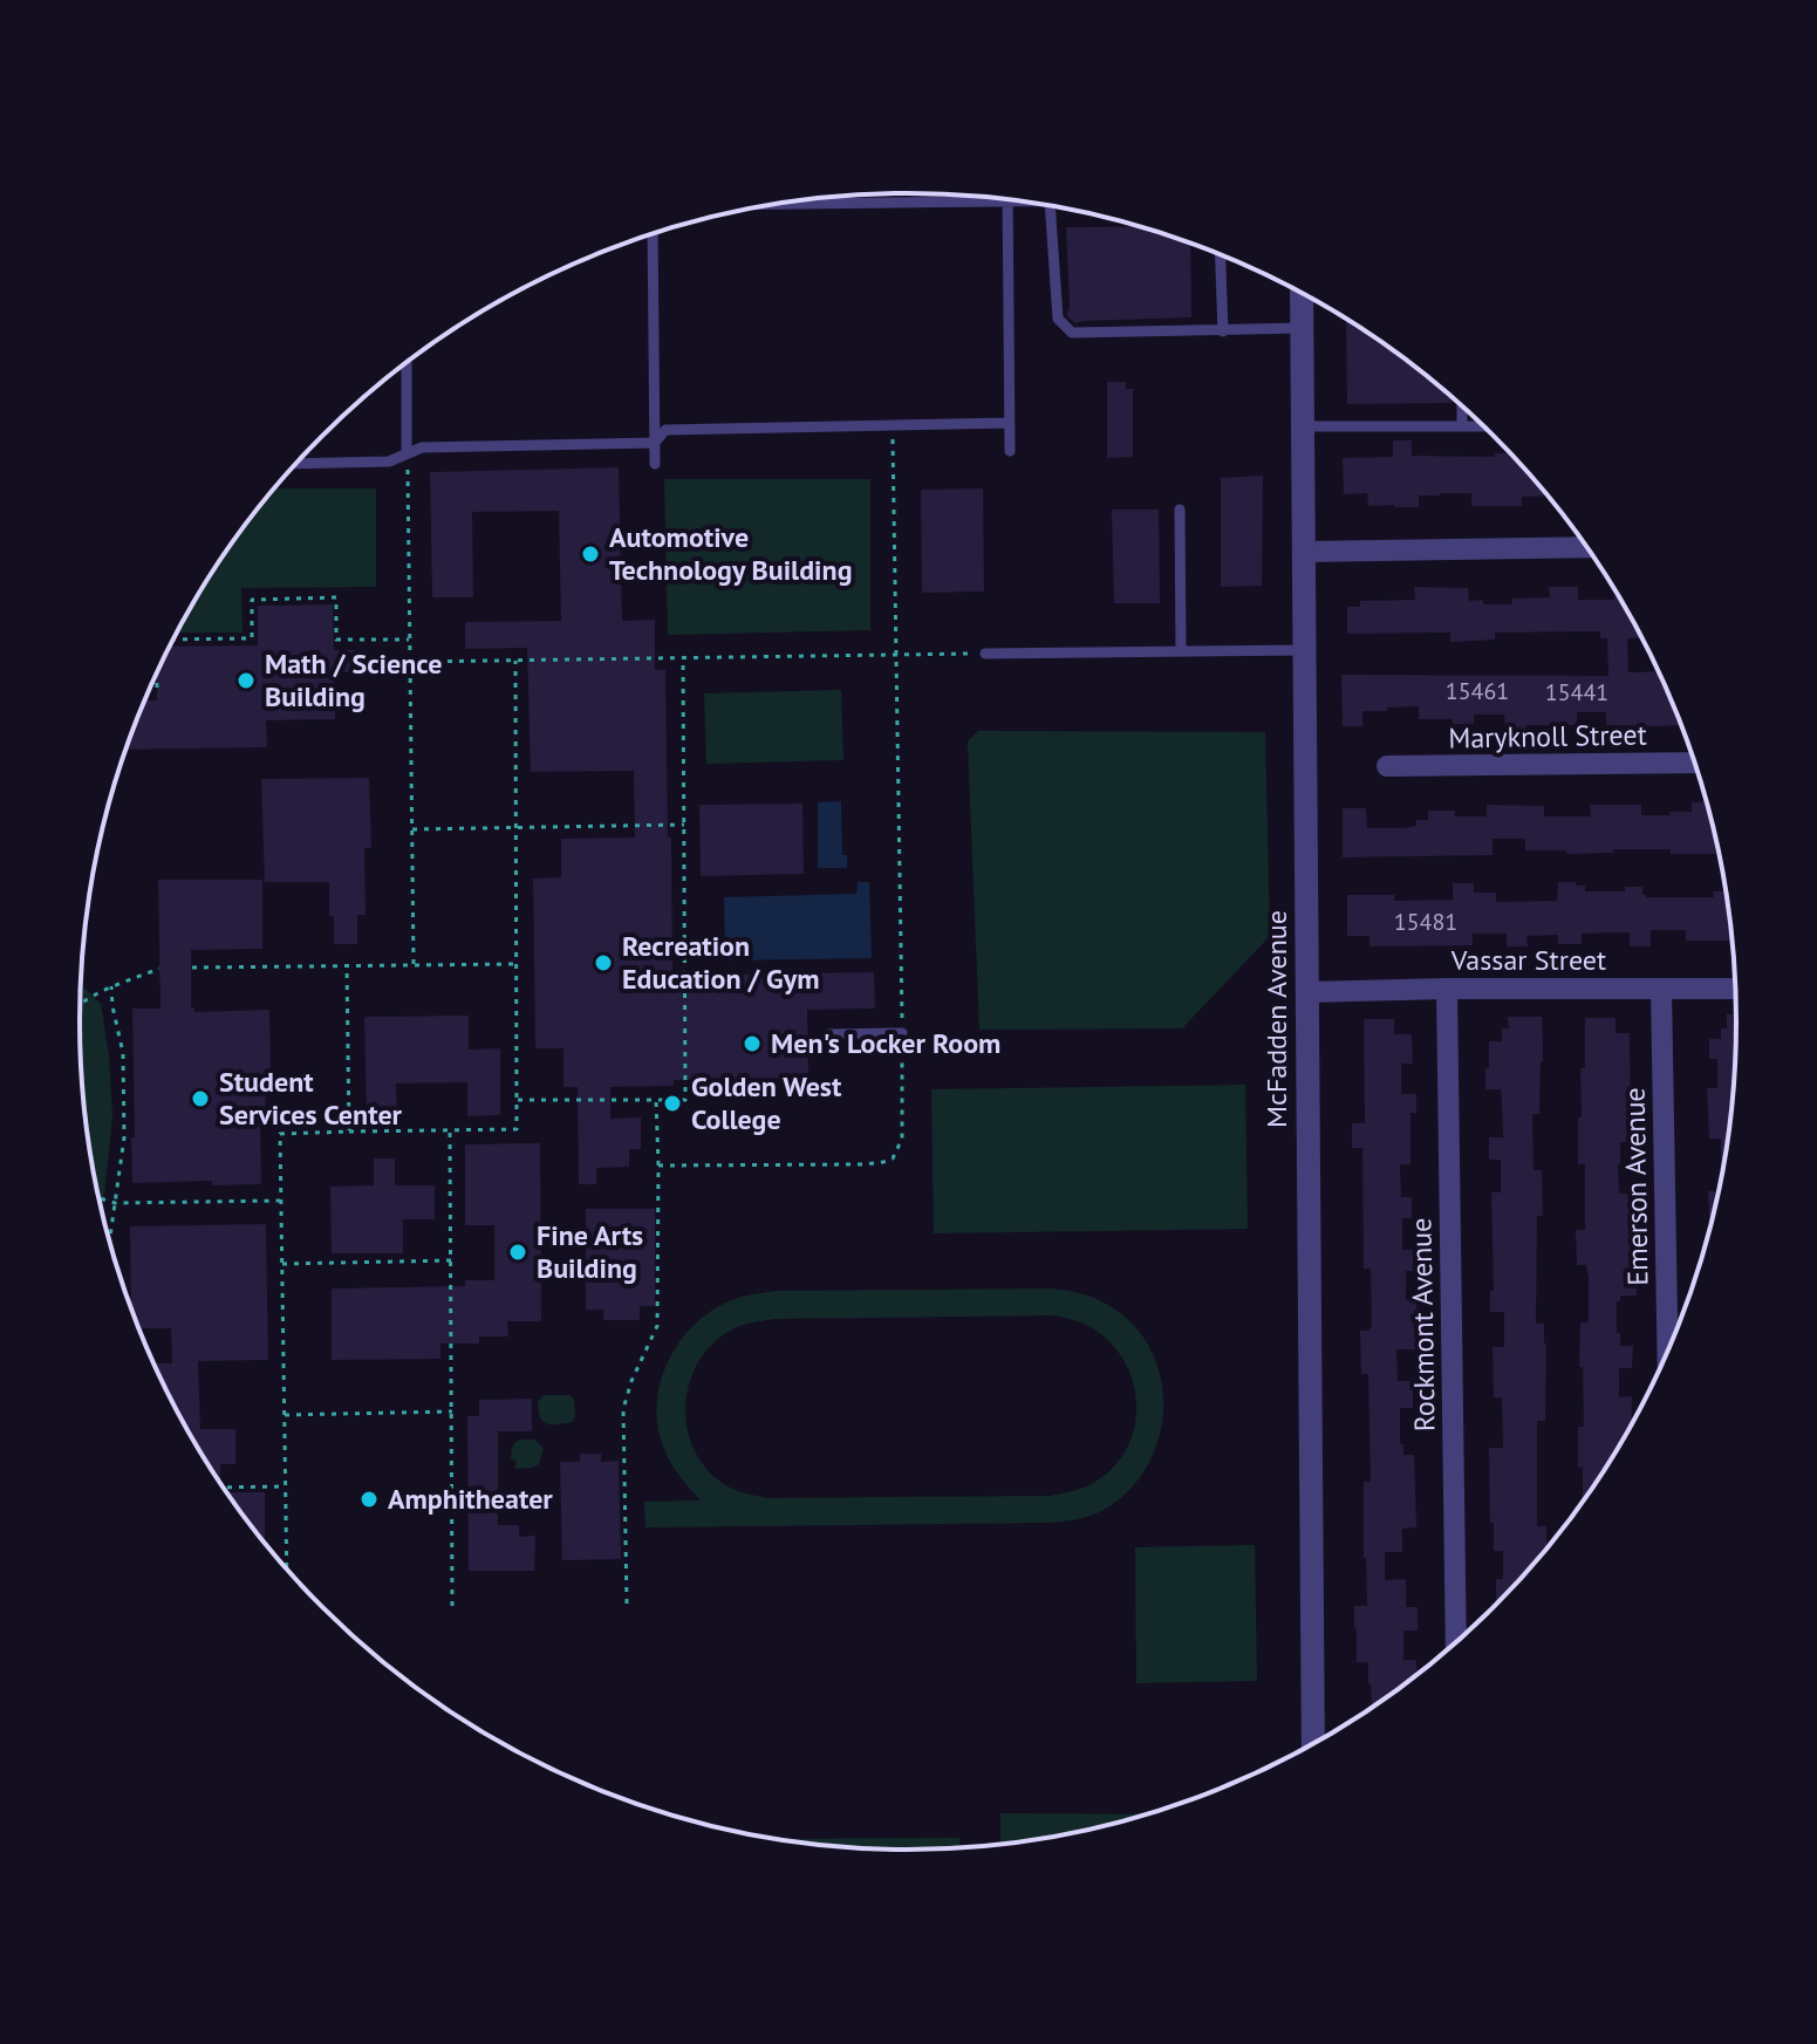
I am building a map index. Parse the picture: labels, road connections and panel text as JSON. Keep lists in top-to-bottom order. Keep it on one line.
{"streets":{"street":["Maryknoll Street","Vassar Street","McFadden Avenue","Emerson Avenue","Rockmont Avenue"]},"crossings":[["Vassar Street","McFadden Avenue"],["Vassar Street","Emerson Avenue"],["Vassar Street","Rockmont Avenue"]],"places":["Automotive Technology Building","Math / Science Building","Recreation Education / Gym","Men's Locker Room","Student Services Center","Golden West College","Fine Arts Building","Amphitheater"],"house_numbers":["15461","15441","15481"]}
